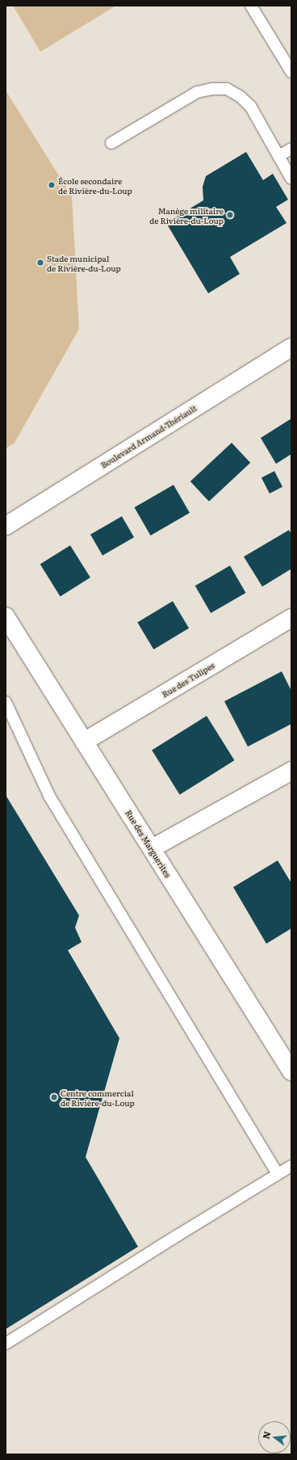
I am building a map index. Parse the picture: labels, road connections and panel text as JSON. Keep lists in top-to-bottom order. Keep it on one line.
{"streets":{"street":["Boulevard Armand-Thériault","Rue des Tulipes","Rue des Marguerites"]},"crossings":[["Rue des Tulipes","Rue des Marguerites"]],"places":["École secondaire de Rivière-du-Loup","Manège militaire de Rivière-du-Loup","Stade municipal de Rivière-du-Loup","Centre commercial de Rivière-du-Loup"],"north":"left"}
